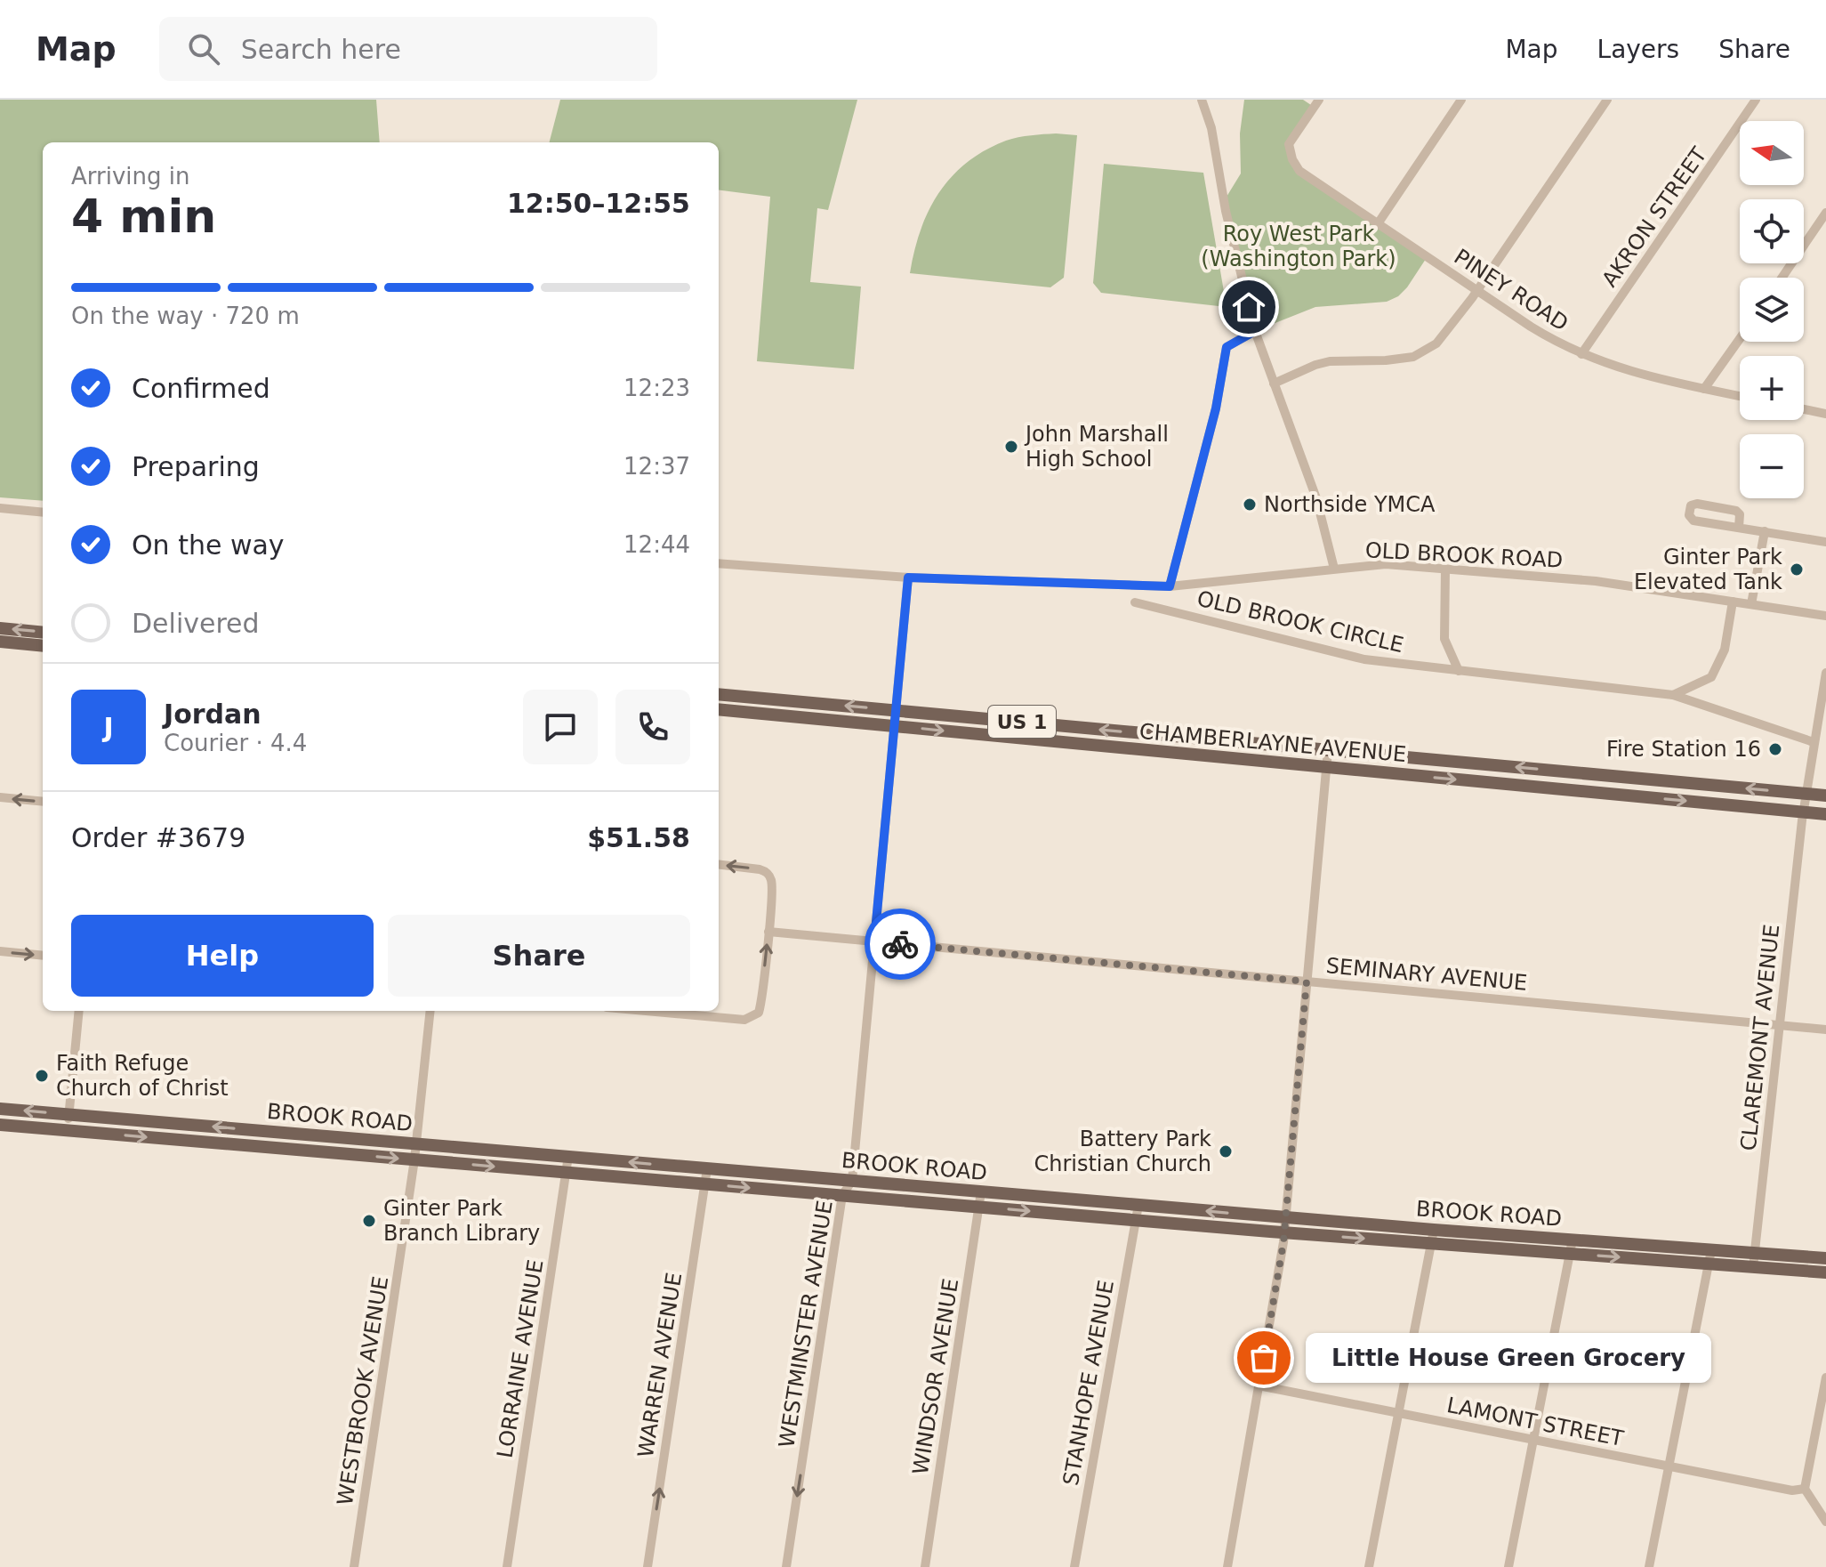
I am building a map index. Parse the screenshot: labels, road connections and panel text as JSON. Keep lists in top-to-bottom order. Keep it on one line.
{"streets":{"main road":["US 1","CHAMBERLAYNE AVENUE","BROOK ROAD"],"street":["AKRON STREET","PINEY ROAD","OLD BROOK ROAD","OLD BROOK CIRCLE","SEMINARY AVENUE","CLAREMONT AVENUE","WESTMINSTER AVENUE","LORRAINE AVENUE","WARREN AVENUE","WINDSOR AVENUE","STANHOPE AVENUE","WESTBROOK AVENUE","LAMONT STREET"]},"crossings":[["AKRON STREET","PINEY ROAD"],["OLD BROOK ROAD","WESTMINSTER AVENUE"],["OLD BROOK CIRCLE","CLAREMONT AVENUE"],["US 1","CHAMBERLAYNE AVENUE"],["US 1","WESTMINSTER AVENUE"],["CHAMBERLAYNE AVENUE","CLAREMONT AVENUE"],["CHAMBERLAYNE AVENUE","WESTMINSTER AVENUE"],["SEMINARY AVENUE","CLAREMONT AVENUE"],["SEMINARY AVENUE","WESTMINSTER AVENUE"],["CLAREMONT AVENUE","BROOK ROAD"],["BROOK ROAD","WESTMINSTER AVENUE"],["BROOK ROAD","LORRAINE AVENUE"],["BROOK ROAD","WARREN AVENUE"],["BROOK ROAD","WINDSOR AVENUE"],["BROOK ROAD","STANHOPE AVENUE"],["BROOK ROAD","WESTBROOK AVENUE"]],"one_way":["WESTMINSTER AVENUE","WARREN AVENUE"],"parks":["Roy West Park (Washington Park)"],"places":["John Marshall High School","Northside YMCA","Ginter Park Elevated Tank","Fire Station 16","Faith Refuge Church of Christ","Battery Park Christian Church","Ginter Park Branch Library","Little House Green Grocery"],"north":"left","page":{"header":"Map","search":"Search here","nav":["Map","Layers","Share"],"map_buttons":["+","−"],"heading":["4 min","Arriving in","12:50–12:55"],"panel":["Jordan","Courier · 4.4","Order #3679","$51.58"],"bar":"On the way · 720 m","list":[["Confirmed","12:23"],["Preparing","12:37"],["On the way","12:44"],"Delivered"],"round":"J","buttons":["Help","Share"],"bubble":"Little House Green Grocery"}}
